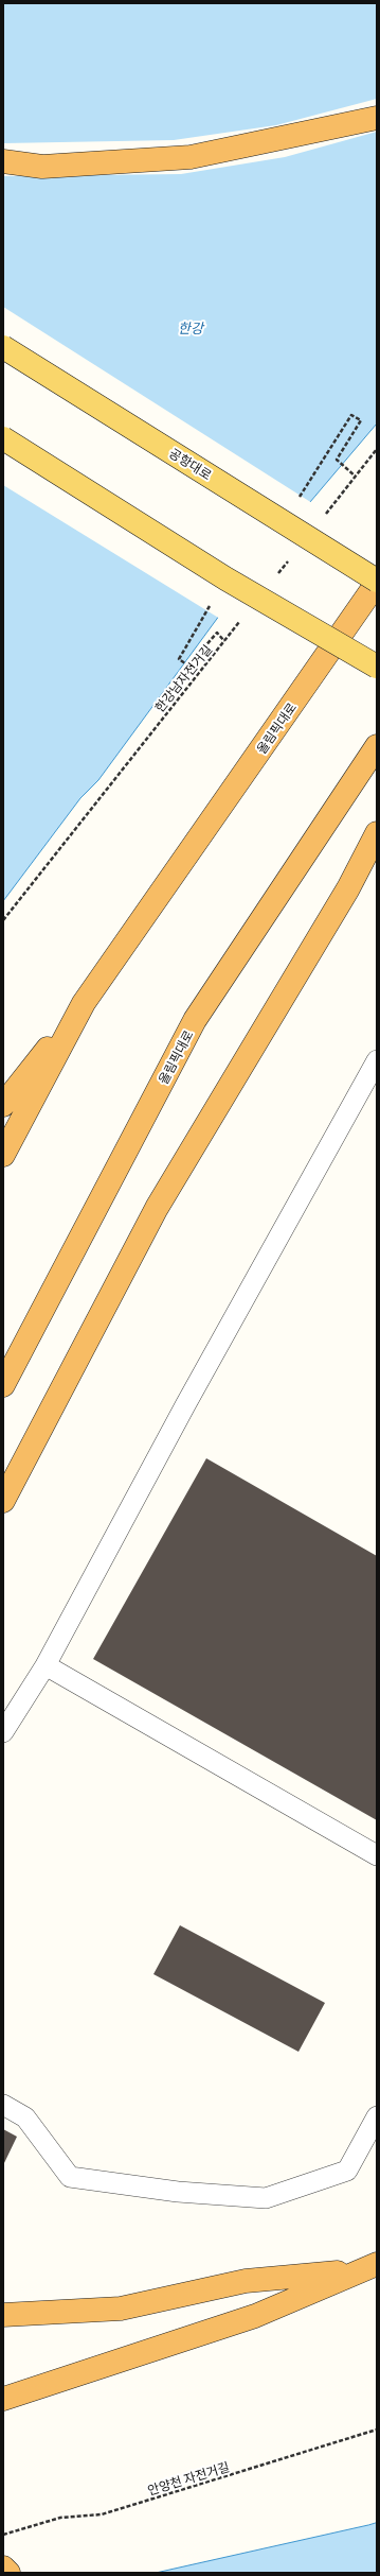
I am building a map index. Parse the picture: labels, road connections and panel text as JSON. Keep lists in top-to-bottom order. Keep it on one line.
{"streets":{"highway":["올림픽대로"],"main road":["공항대로"],"path":["한강남자전거길","안양천 자전거길"]},"crossings":[["공항대로","올림픽대로"]],"water":["한강"]}
